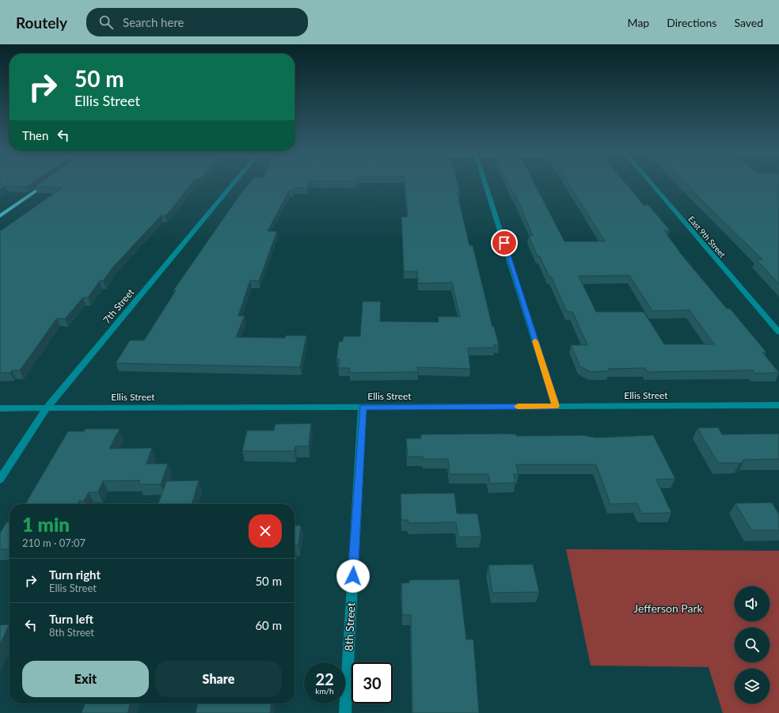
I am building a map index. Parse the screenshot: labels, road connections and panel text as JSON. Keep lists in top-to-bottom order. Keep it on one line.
{"streets":{"street":["East 9th Street","7th Street","Ellis Street","8th Street"]},"crossings":[["7th Street","Ellis Street"],["Ellis Street","8th Street"]],"parks":["Jefferson Park"],"page":{"header":"Routely","search":"Search here","nav":["Map","Directions","Saved"],"turn":["50 m","Ellis Street"],"then":"Then","heading":["1 min","210 m · 07:07"],"list":[{"name":"Turn right","note":"Ellis Street","value":"50 m"},{"name":"Turn left","note":"8th Street","value":"60 m"}],"buttons":["Exit","Share"],"speed":"22 km/h","limit":"30"}}
